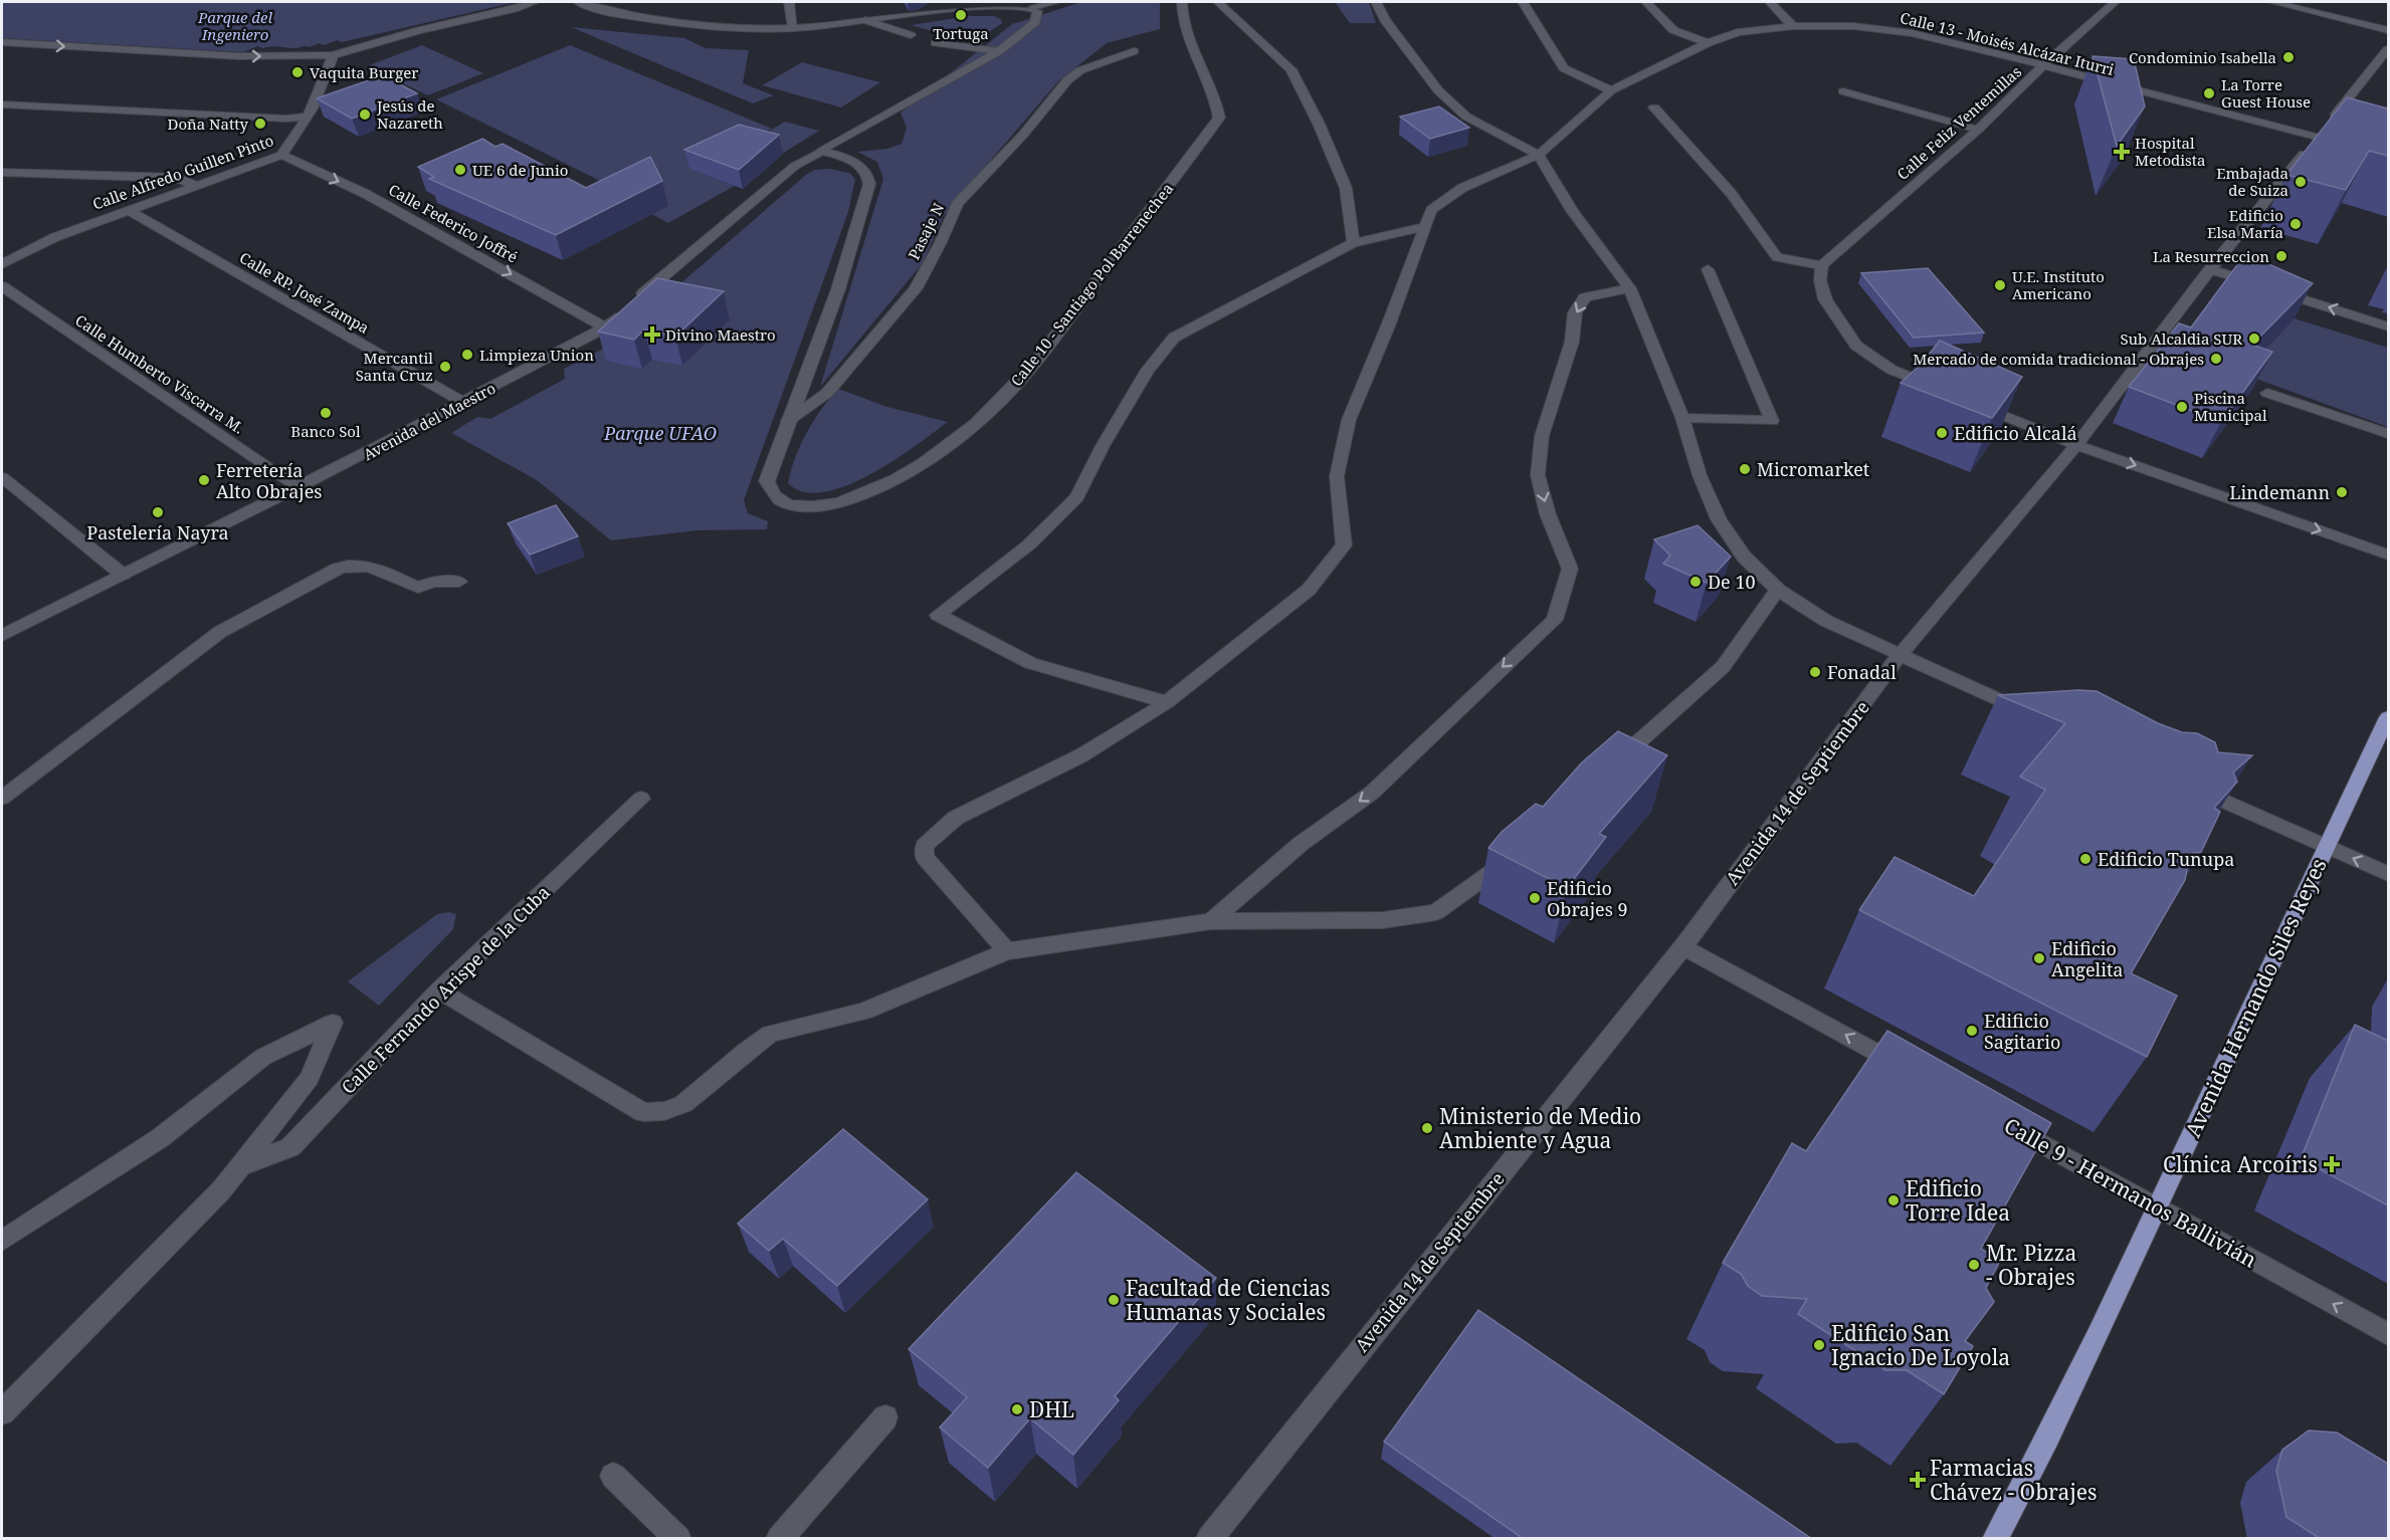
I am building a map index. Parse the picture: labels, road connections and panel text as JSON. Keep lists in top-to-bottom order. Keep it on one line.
{"streets":{"main road":["Avenida Hernando Siles Reyes"],"street":["Calle 13 - Moisés Alcázar Iturri","Calle Feliz Ventemillas","Calle Alfredo Guillen Pinto","Calle Federico Joffré","Pasaje N","Calle 10 - Santiago Pol Barrenechea","Calle RP. José Zampa","Calle Humberto Viscarra M.","Avenida del Maestro","Avenida 14 de Septiembre","Calle Fernando Arispe de la Cuba","Calle 9 - Hermanos Ballivián"]},"crossings":[["Calle 13 - Moisés Alcázar Iturri","Calle Feliz Ventemillas"],["Calle 13 - Moisés Alcázar Iturri","Avenida 14 de Septiembre"],["Calle Alfredo Guillen Pinto","Calle Federico Joffré"],["Calle Alfredo Guillen Pinto","Calle RP. José Zampa"],["Calle Federico Joffré","Avenida del Maestro"],["Pasaje N","Calle 10 - Santiago Pol Barrenechea"],["Calle 10 - Santiago Pol Barrenechea","Avenida del Maestro"],["Calle RP. José Zampa","Avenida del Maestro"],["Calle Humberto Viscarra M.","Avenida del Maestro"],["Avenida Hernando Siles Reyes","Calle 9 - Hermanos Ballivián"]],"one_way":["Calle Federico Joffré","Calle 9 - Hermanos Ballivián"],"parks":["Parque del Ingeniero","Parque UFAO"],"places":{"other":["Tortuga","Condominio Isabella","Vaquita Burger","La Torre Guest House","Jesús de Nazareth","Doña Natty","UE 6 de Junio","Embajada de Suiza","Edificio Elsa María","La Resurreccion","U.E. Instituto Americano","Sub Alcaldia SUR","Limpieza Union","Mercado de comida tradicional - Obrajes","Mercantil Santa Cruz","Piscina Municipal","Banco Sol","Edificio Alcalá","Micromarket","Ferretería Alto Obrajes","Lindemann","Pastelería Nayra","De 10","Fonadal","Edificio Tunupa","Edificio Obrajes 9","Edificio Angelita","Edificio Sagitario","Ministerio de Medio Ambiente y Agua","Edificio Torre Idea","Mr. Pizza - Obrajes","Facultad de Ciencias Humanas y Sociales","Edificio San Ignacio De Loyola","DHL"],"health":["Hospital Metodista","Divino Maestro","Clínica Arcoíris","Farmacias Chávez - Obrajes"]}}
